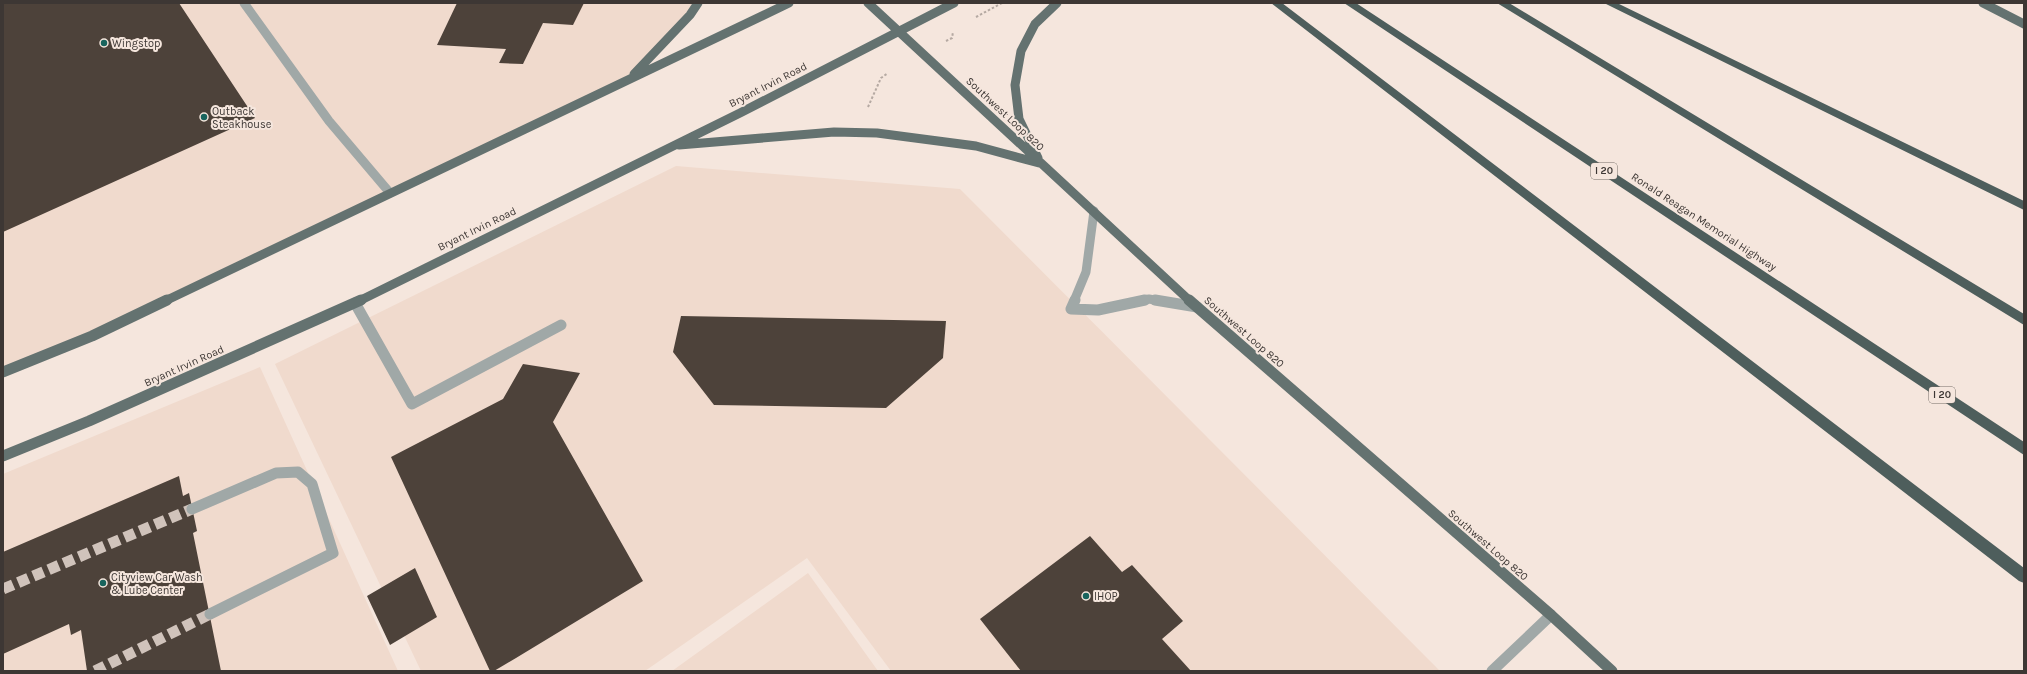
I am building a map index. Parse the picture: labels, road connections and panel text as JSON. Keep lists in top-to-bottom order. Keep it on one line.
{"streets":{"highway":["I 20","Ronald Reagan Memorial Highway"],"main road":["Bryant Irvin Road","Southwest Loop 820"]},"crossings":[["Bryant Irvin Road","Southwest Loop 820"]],"places":["Wingstop","Outback Steakhouse","Cityview Car Wash & Lube Center","IHOP"]}
